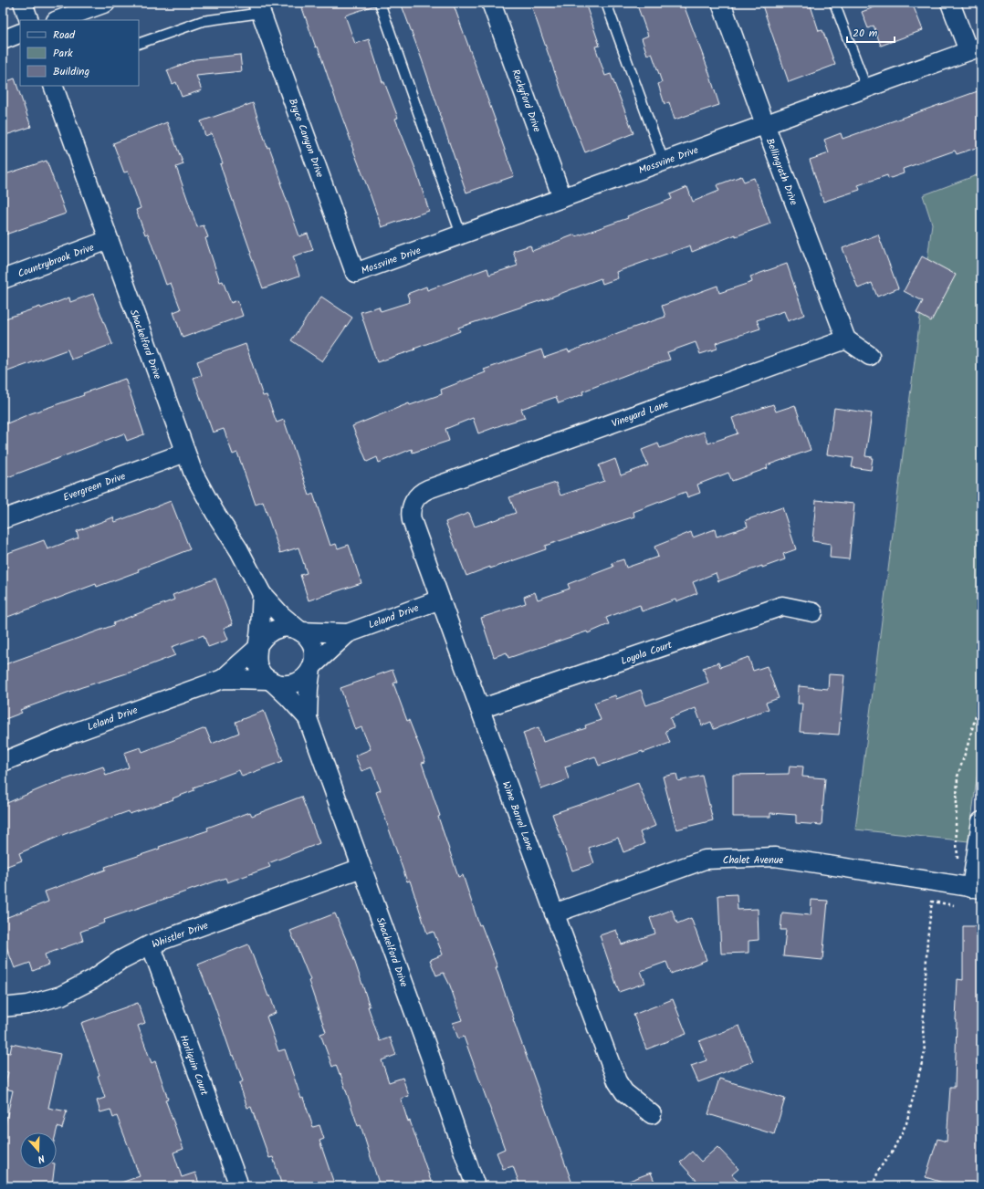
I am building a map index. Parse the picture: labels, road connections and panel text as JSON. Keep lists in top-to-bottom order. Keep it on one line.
{"streets":{"street":["Rockyford Drive","Bryce Canyon Drive","Mossvine Drive","Bellingrath Drive","Countrybrook Drive","Shackelford Drive","Vineyard Lane","Evergreen Drive","Leland Drive","Loyola Court","Wine Barrel Lane","Chalet Avenue","Whistler Drive","Harliquin Court"]},"crossings":[["Rockyford Drive","Mossvine Drive"],["Bryce Canyon Drive","Mossvine Drive"],["Mossvine Drive","Bellingrath Drive"],["Bellingrath Drive","Vineyard Lane"],["Countrybrook Drive","Shackelford Drive"],["Shackelford Drive","Evergreen Drive"],["Shackelford Drive","Leland Drive"],["Shackelford Drive","Whistler Drive"],["Vineyard Lane","Wine Barrel Lane"],["Leland Drive","Wine Barrel Lane"],["Loyola Court","Wine Barrel Lane"],["Wine Barrel Lane","Chalet Avenue"],["Whistler Drive","Harliquin Court"]],"legend":["Road","Park","Building"],"scale_bar":"20 m","north":"bottom"}
